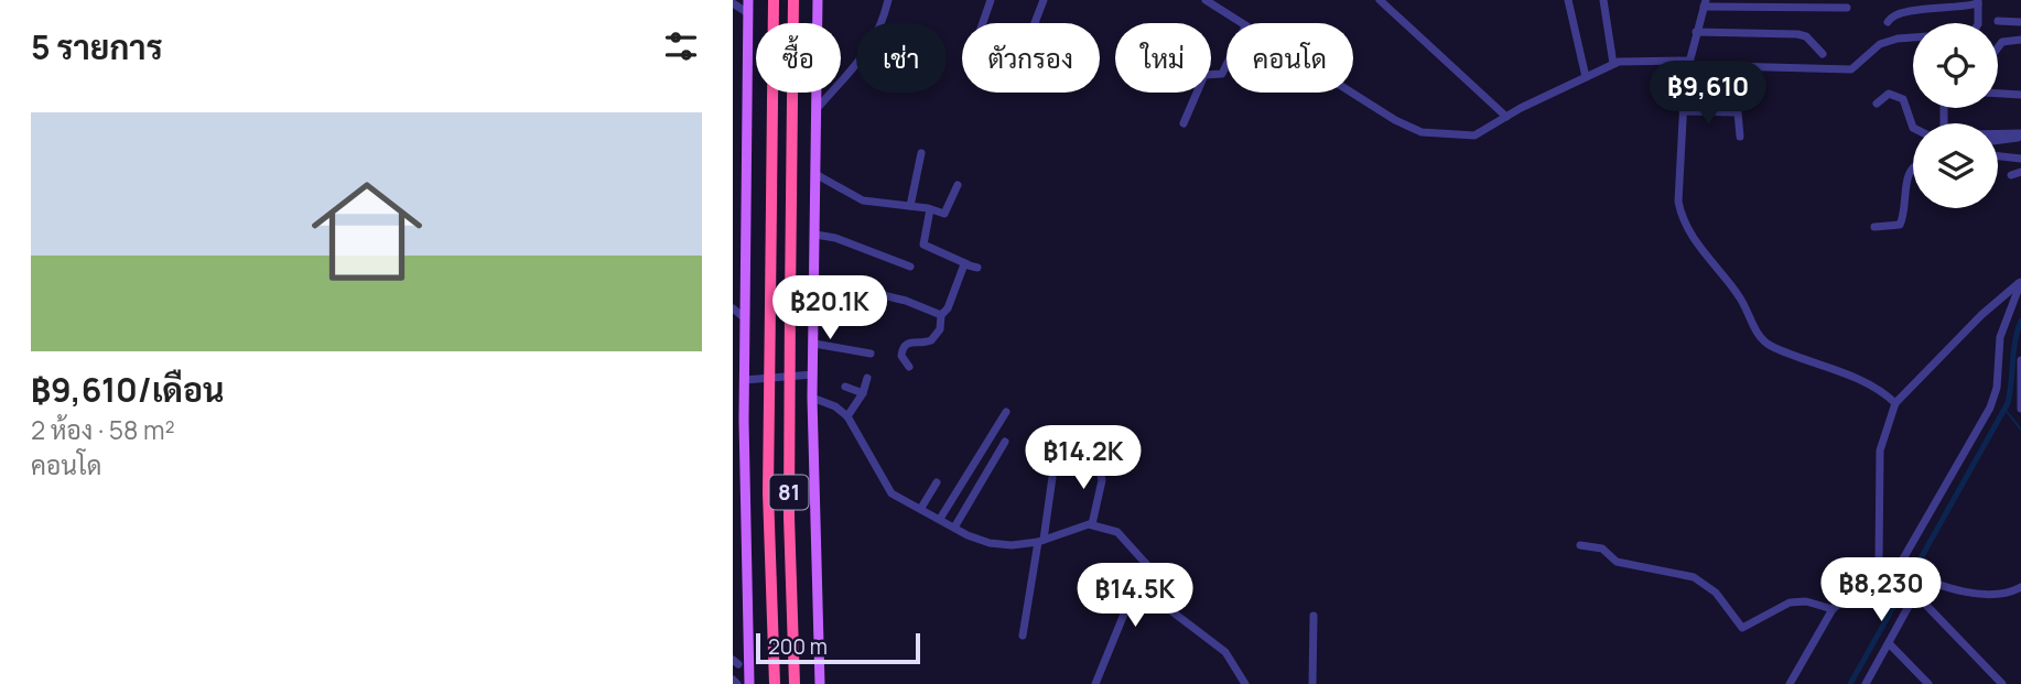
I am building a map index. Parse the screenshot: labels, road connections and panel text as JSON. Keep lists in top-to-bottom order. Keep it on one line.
{"streets":{"highway":["81"]},"scale_bar":"200 m","page":{"heading":"5 รายการ","chip":["ซื้อ","เช่า","ตัวกรอง","ใหม่","คอนโด"],"price":["฿9,610","฿20.1K","฿14.2K","฿8,230","฿14.5K"],"list":[{"name":"฿9,610/เดือน","note":"2 ห้อง · 58 m² · คอนโด"}],"scale":"200 m"}}
